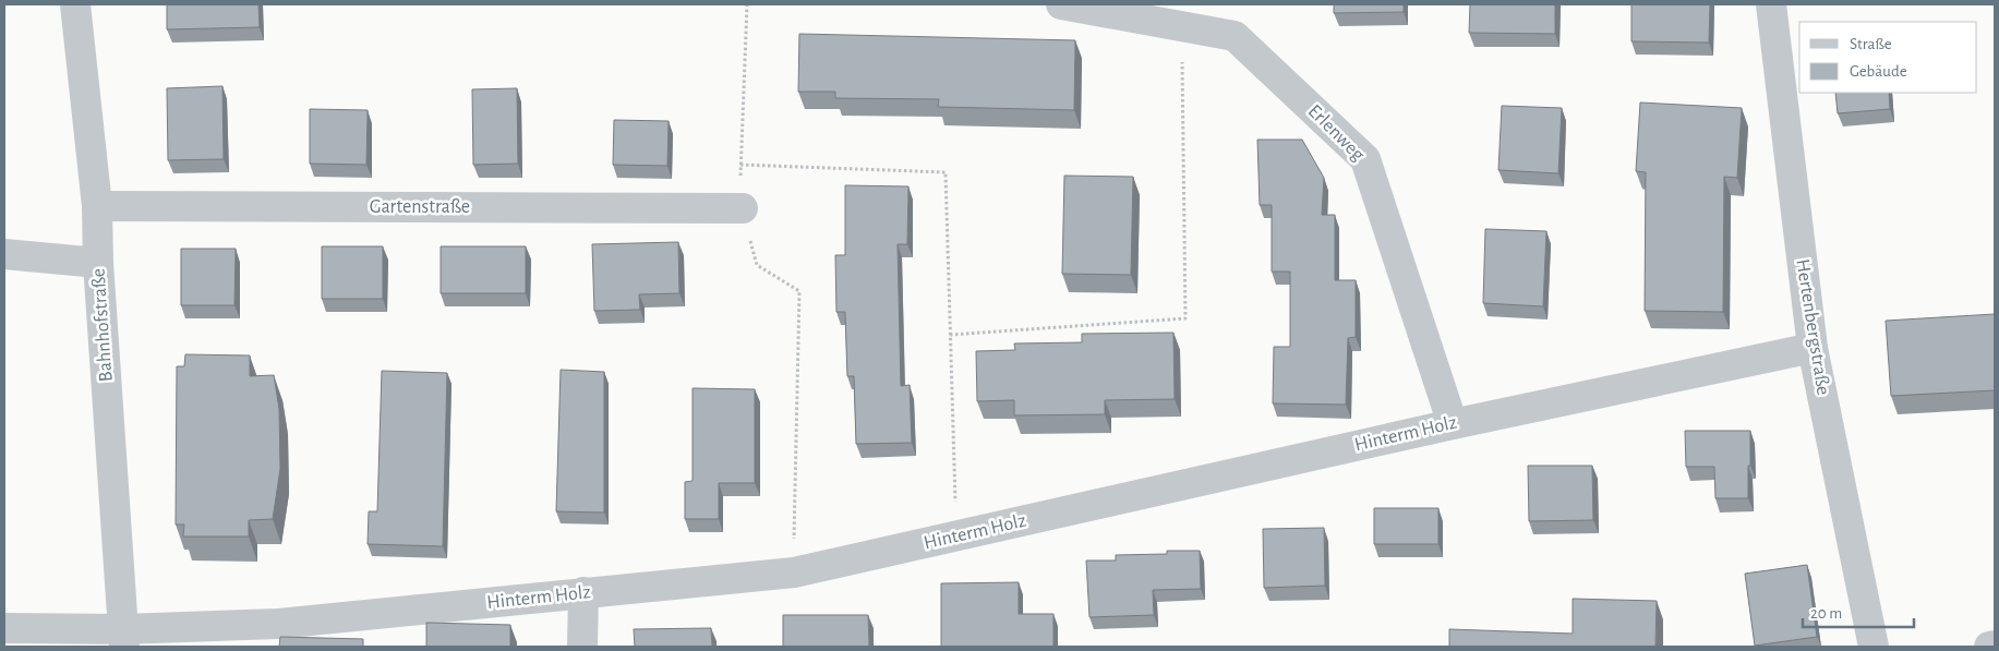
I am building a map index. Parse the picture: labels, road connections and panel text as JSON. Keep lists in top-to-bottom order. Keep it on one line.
{"streets":{"street":["Erlenweg","Gartenstraße","Bahnhofstraße","Hertenbergstraße","Hinterm Holz"]},"crossings":[["Erlenweg","Hinterm Holz"],["Gartenstraße","Bahnhofstraße"],["Bahnhofstraße","Hinterm Holz"],["Hertenbergstraße","Hinterm Holz"]],"legend":["Straße","Gebäude"],"scale_bar":"20 m"}
